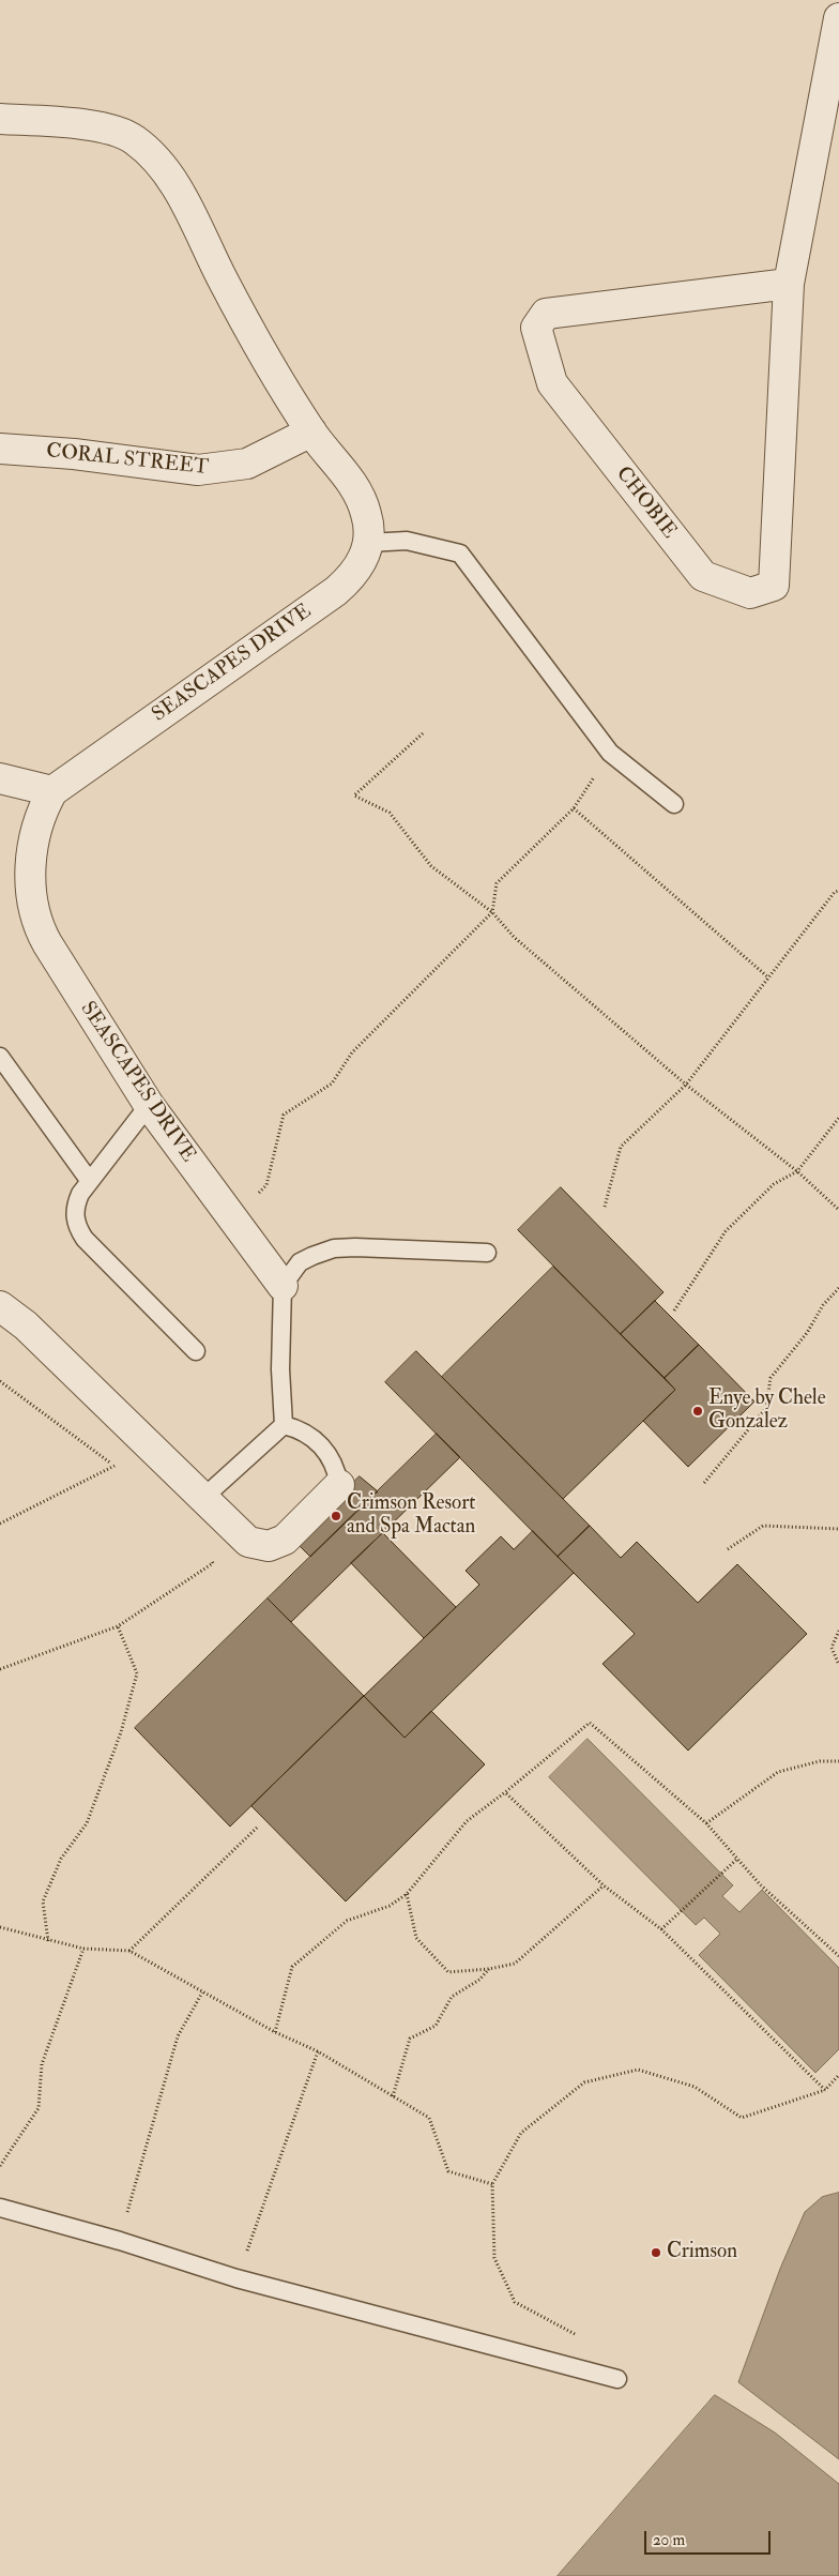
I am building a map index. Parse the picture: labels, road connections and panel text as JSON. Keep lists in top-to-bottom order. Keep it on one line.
{"streets":{"street":["CORAL STREET","CHOBIE","SEASCAPES DRIVE"]},"crossings":[["CORAL STREET","SEASCAPES DRIVE"]],"places":["Enye by Chele Gonzalez","Crimson Resort and Spa Mactan","Crimson"],"scale_bar":"20 m"}
